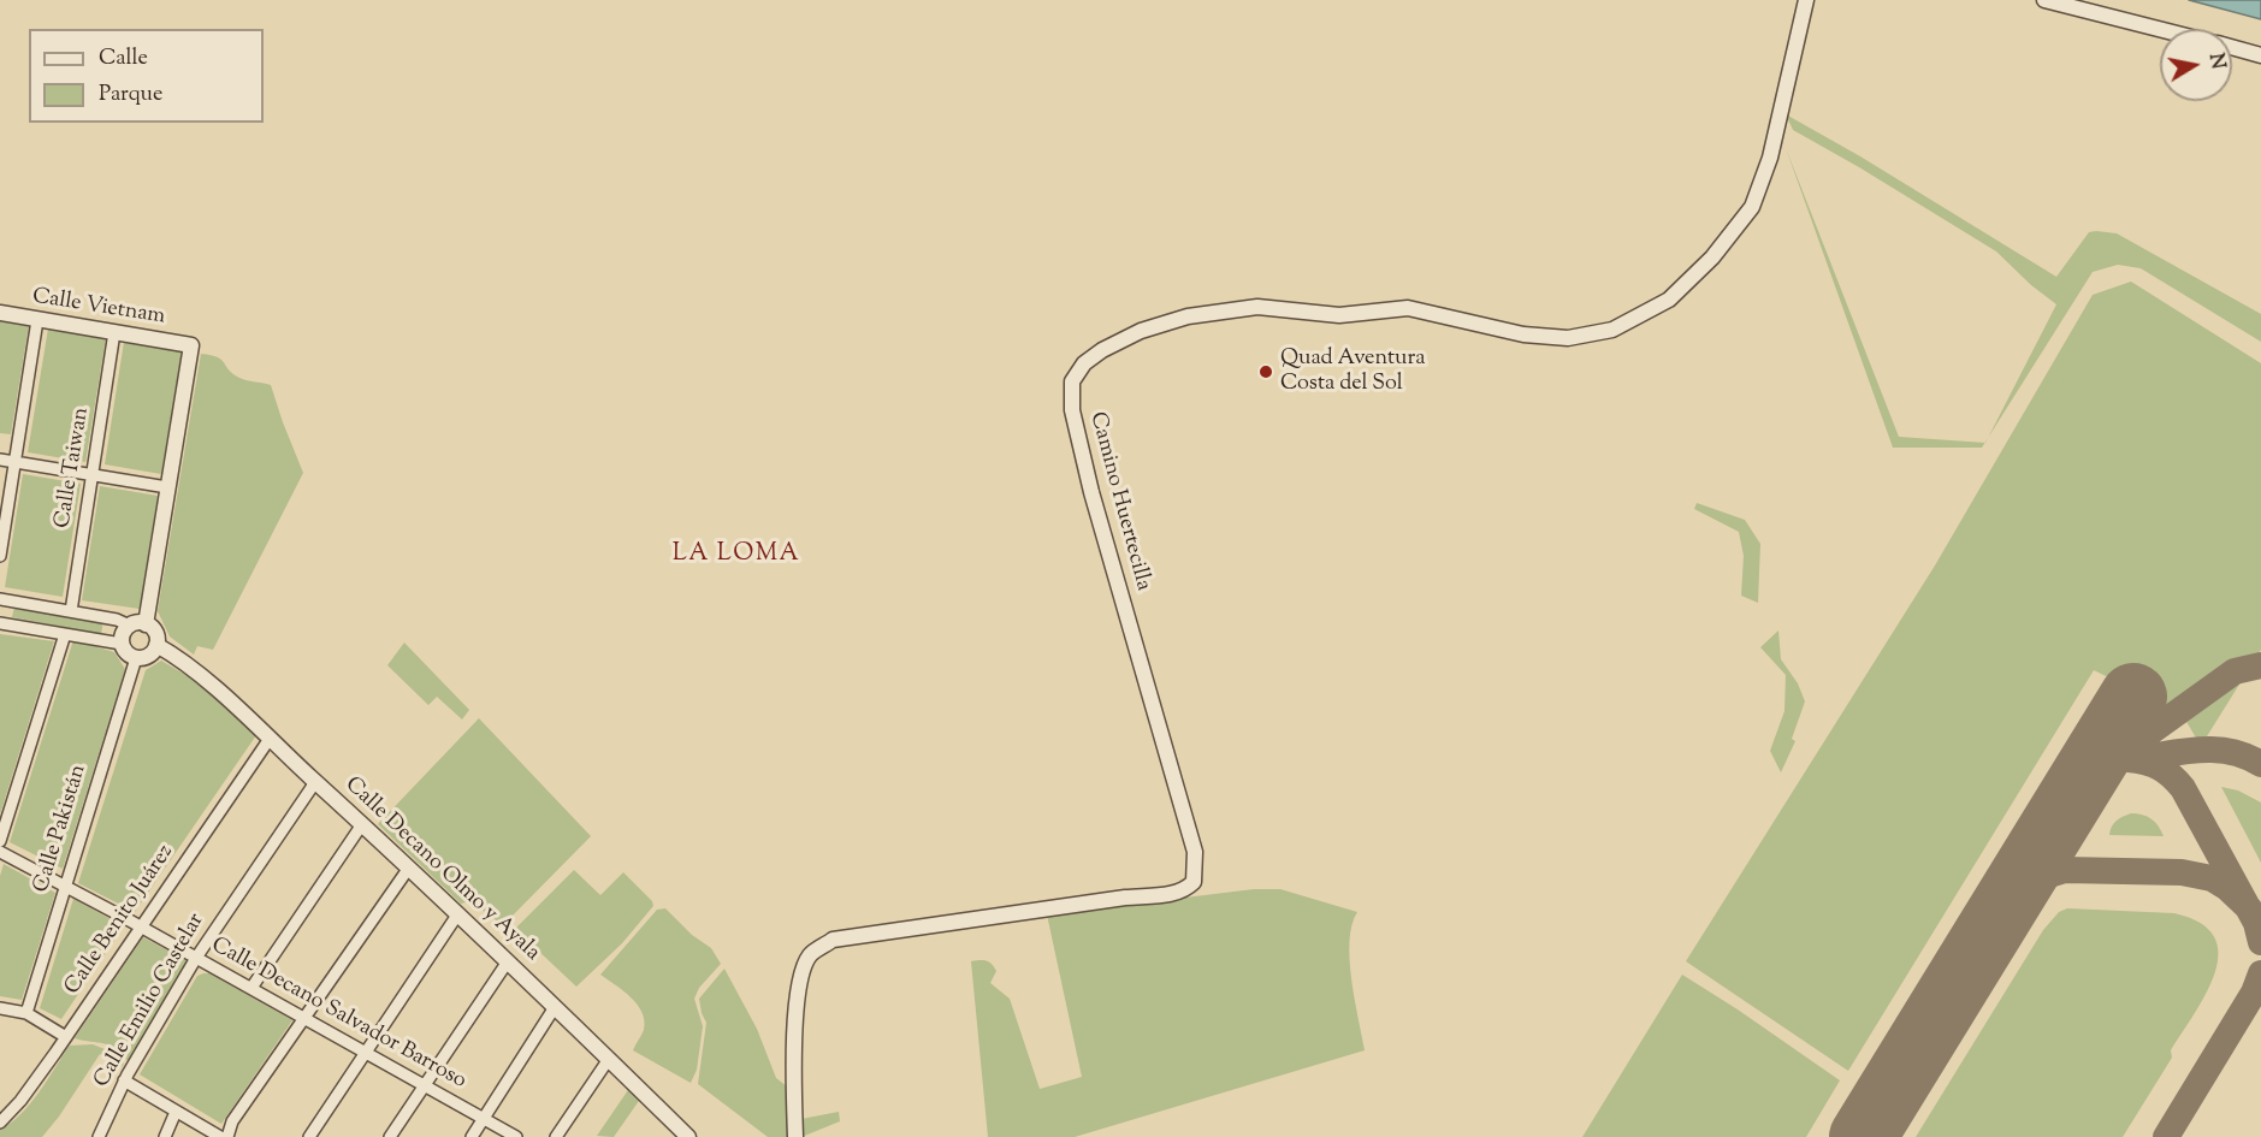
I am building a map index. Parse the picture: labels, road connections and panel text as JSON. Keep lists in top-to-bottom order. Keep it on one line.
{"streets":{"street":["Calle Vietnam","Calle Taiwan","Camino Huertecilla","Calle Pakistán","Calle Decano Olmo y Ayala","Calle Benito Juárez","Calle Emilio Castelar","Calle Decano Salvador Barroso"]},"crossings":[["Calle Vietnam","Calle Taiwan"],["Calle Pakistán","Calle Decano Olmo y Ayala"],["Calle Pakistán","Calle Decano Salvador Barroso"],["Calle Decano Olmo y Ayala","Calle Benito Juárez"],["Calle Decano Olmo y Ayala","Calle Emilio Castelar"],["Calle Benito Juárez","Calle Decano Salvador Barroso"],["Calle Emilio Castelar","Calle Decano Salvador Barroso"]],"districts":["LA LOMA"],"places":["Quad Aventura Costa del Sol"],"legend":["Calle","Parque"],"north":"right"}
